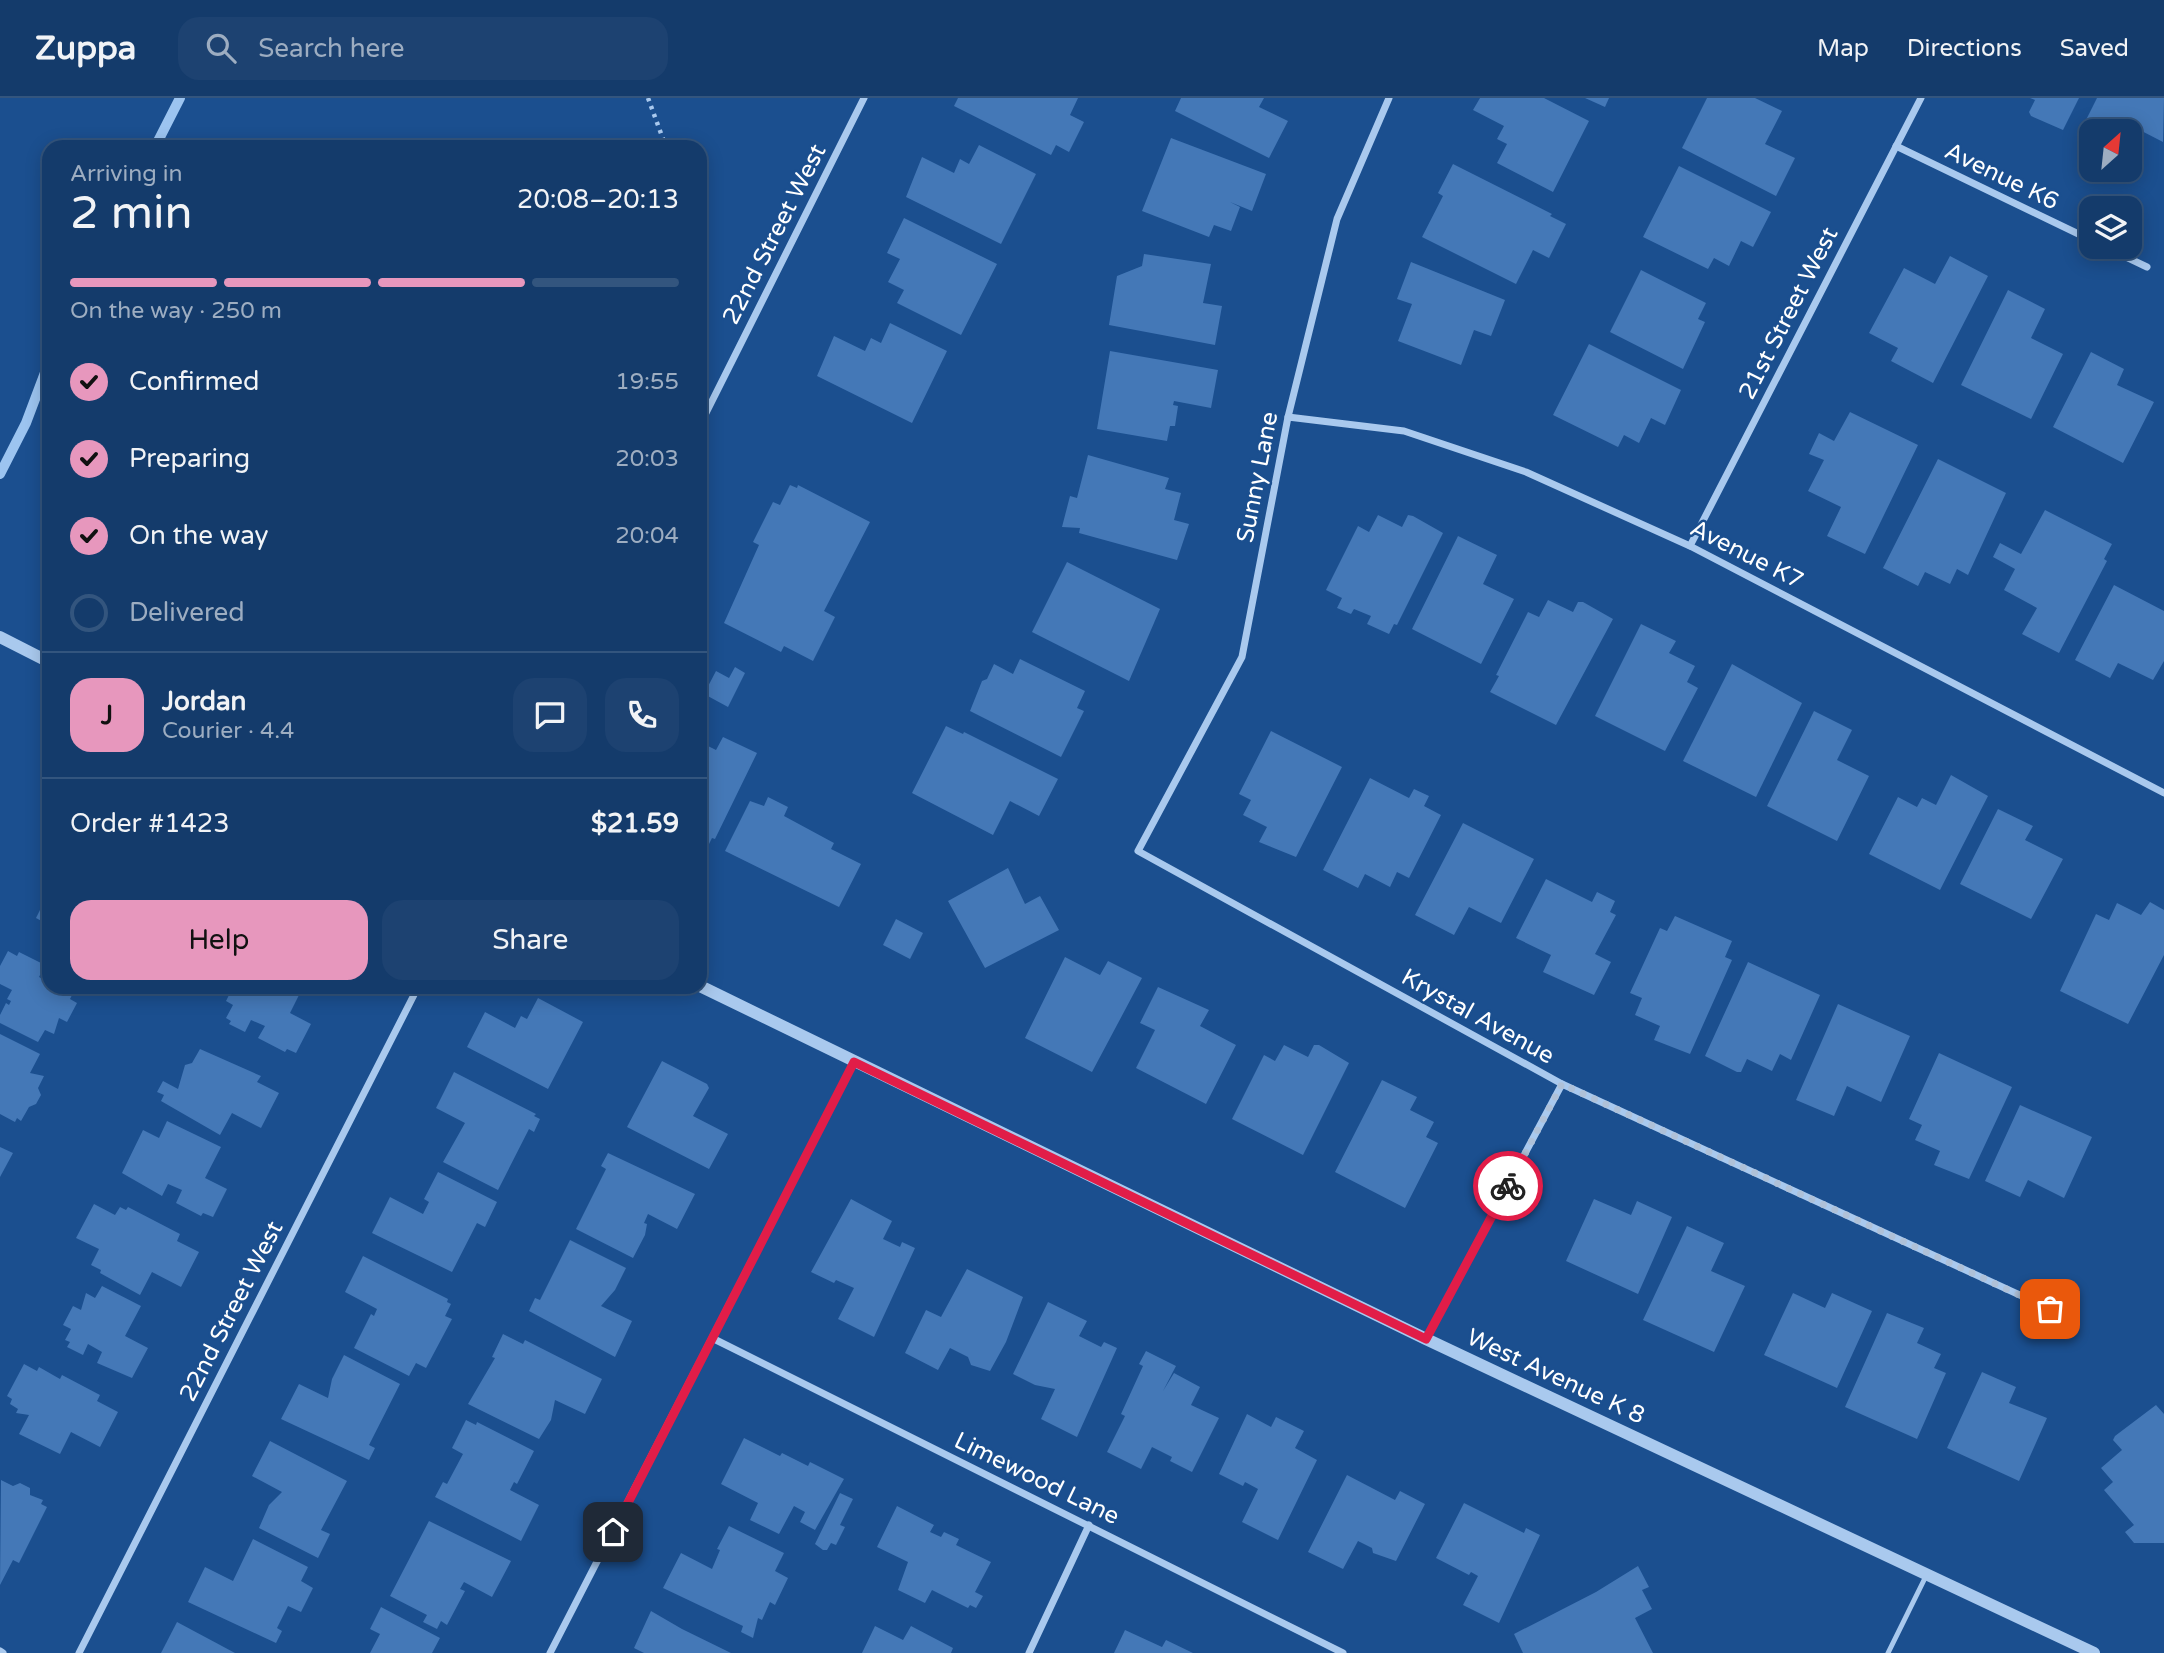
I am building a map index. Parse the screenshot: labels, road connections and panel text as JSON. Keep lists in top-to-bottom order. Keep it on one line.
{"streets":{"street":["Avenue K6","22nd Street West","21st Street West","Sunny Lane","Avenue K7","Krystal Avenue","West Avenue K 8","Limewood Lane"]},"crossings":[["Avenue K6","21st Street West"],["21st Street West","Avenue K7"],["Sunny Lane","Avenue K7"],["Sunny Lane","Krystal Avenue"]],"north":"top right","page":{"header":"Zuppa","search":"Search here","nav":["Map","Directions","Saved"],"heading":["2 min","Arriving in","20:08–20:13"],"panel":["Jordan","Courier · 4.4","Order #1423","$21.59"],"bar":"On the way · 250 m","list":[["Confirmed","19:55"],["Preparing","20:03"],["On the way","20:04"],"Delivered"],"round":"J","buttons":["Help","Share"]}}
